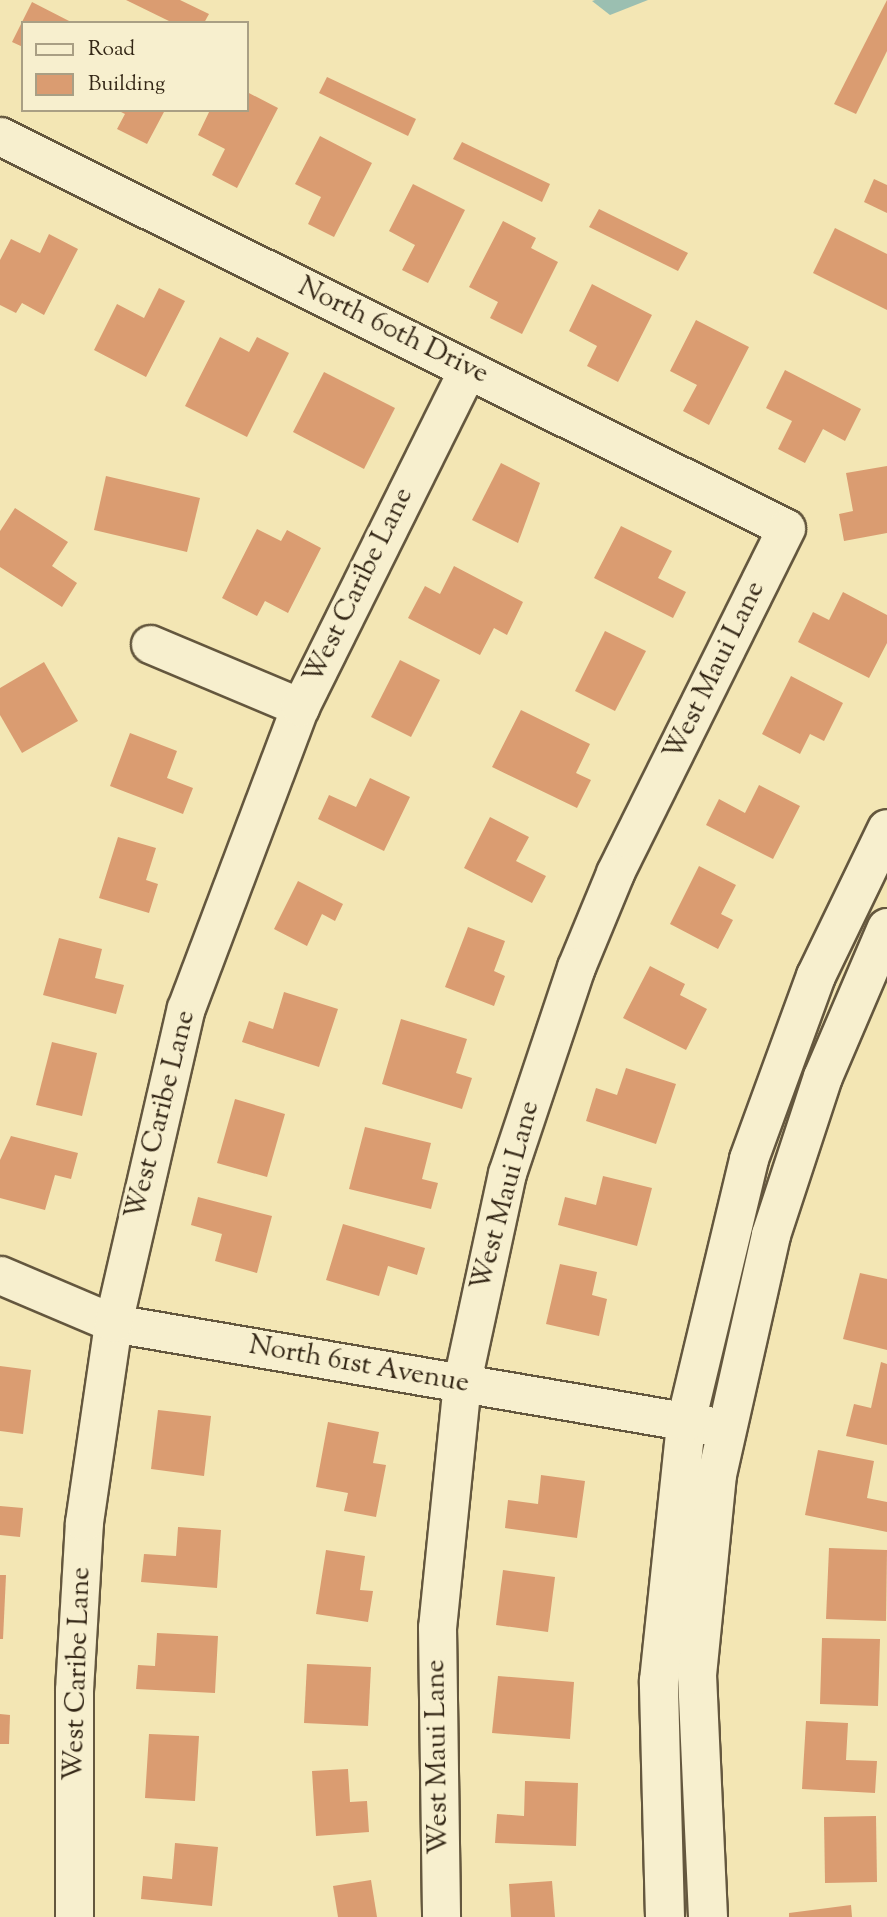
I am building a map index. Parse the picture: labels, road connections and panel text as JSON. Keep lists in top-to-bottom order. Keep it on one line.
{"streets":{"street":["North 60th Drive","West Caribe Lane","West Maui Lane","North 61st Avenue"]},"crossings":[["North 60th Drive","West Caribe Lane"],["North 60th Drive","West Maui Lane"],["West Caribe Lane","North 61st Avenue"],["West Maui Lane","North 61st Avenue"]],"legend":["Road","Building"]}
